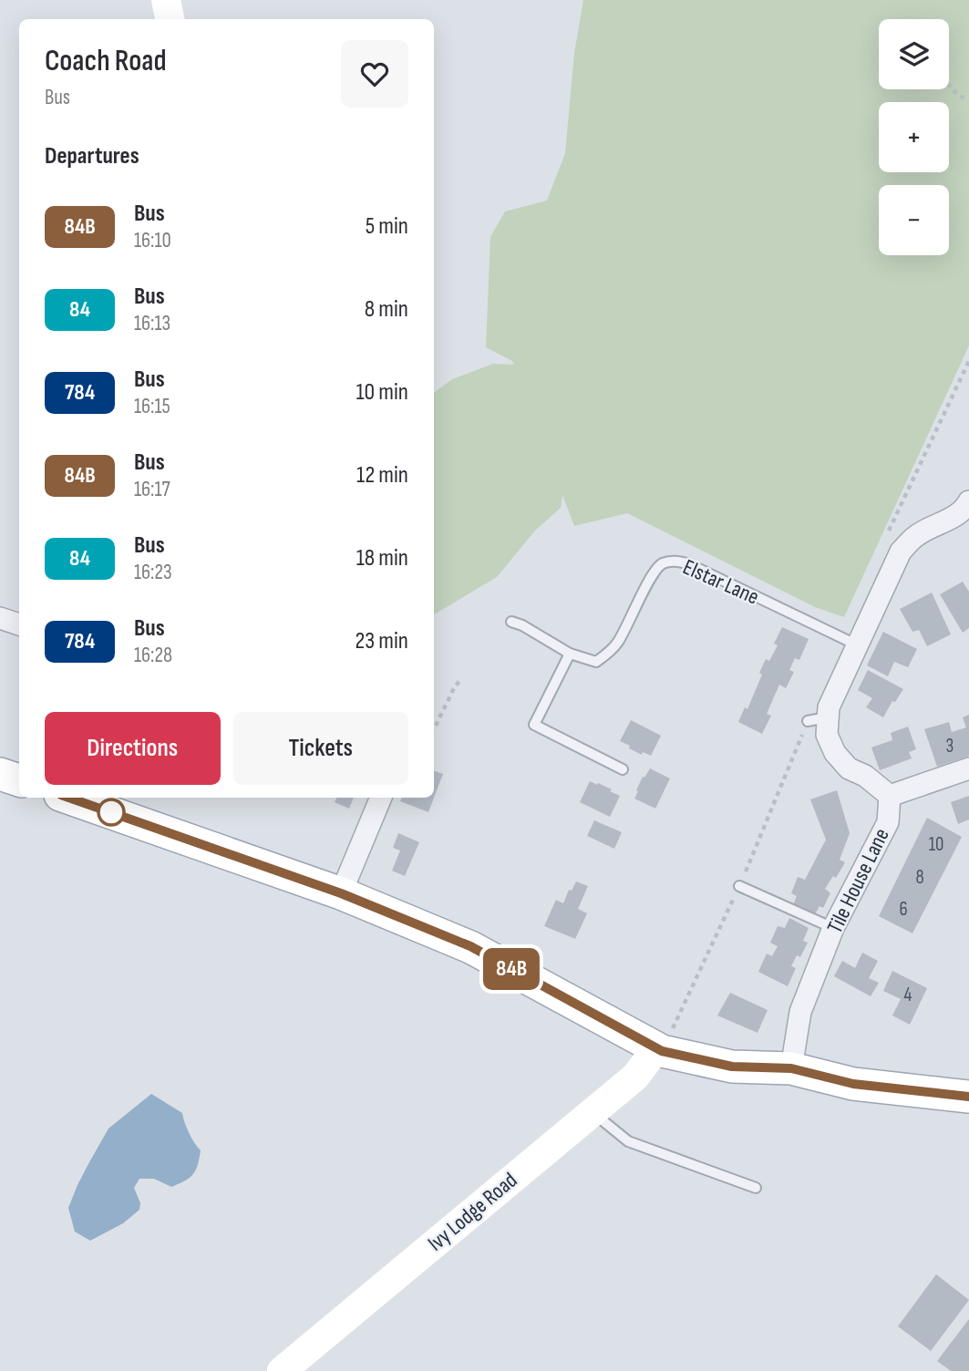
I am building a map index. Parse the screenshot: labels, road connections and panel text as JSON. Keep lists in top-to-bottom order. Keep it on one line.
{"streets":{"street":["Tile House Lane","Ivy Lodge Road"],"lane":["Elstar Lane"]},"lines":["bus line 84B"],"house_numbers":["3","10","8","6","4"],"page":{"on_map":"84B","map_buttons":["+","−"],"heading":[["Coach Road","Bus"],"Departures"],"list":[{"mark":"84B","name":"Bus","note":"16:10","value":"5 min"},{"mark":"84","name":"Bus","note":"16:13","value":"8 min"},{"mark":"784","name":"Bus","note":"16:15","value":"10 min"},{"mark":"84B","name":"Bus","note":"16:17","value":"12 min"},{"mark":"84","name":"Bus","note":"16:23","value":"18 min"},{"mark":"784","name":"Bus","note":"16:28","value":"23 min"}],"buttons":["Directions","Tickets"]}}
